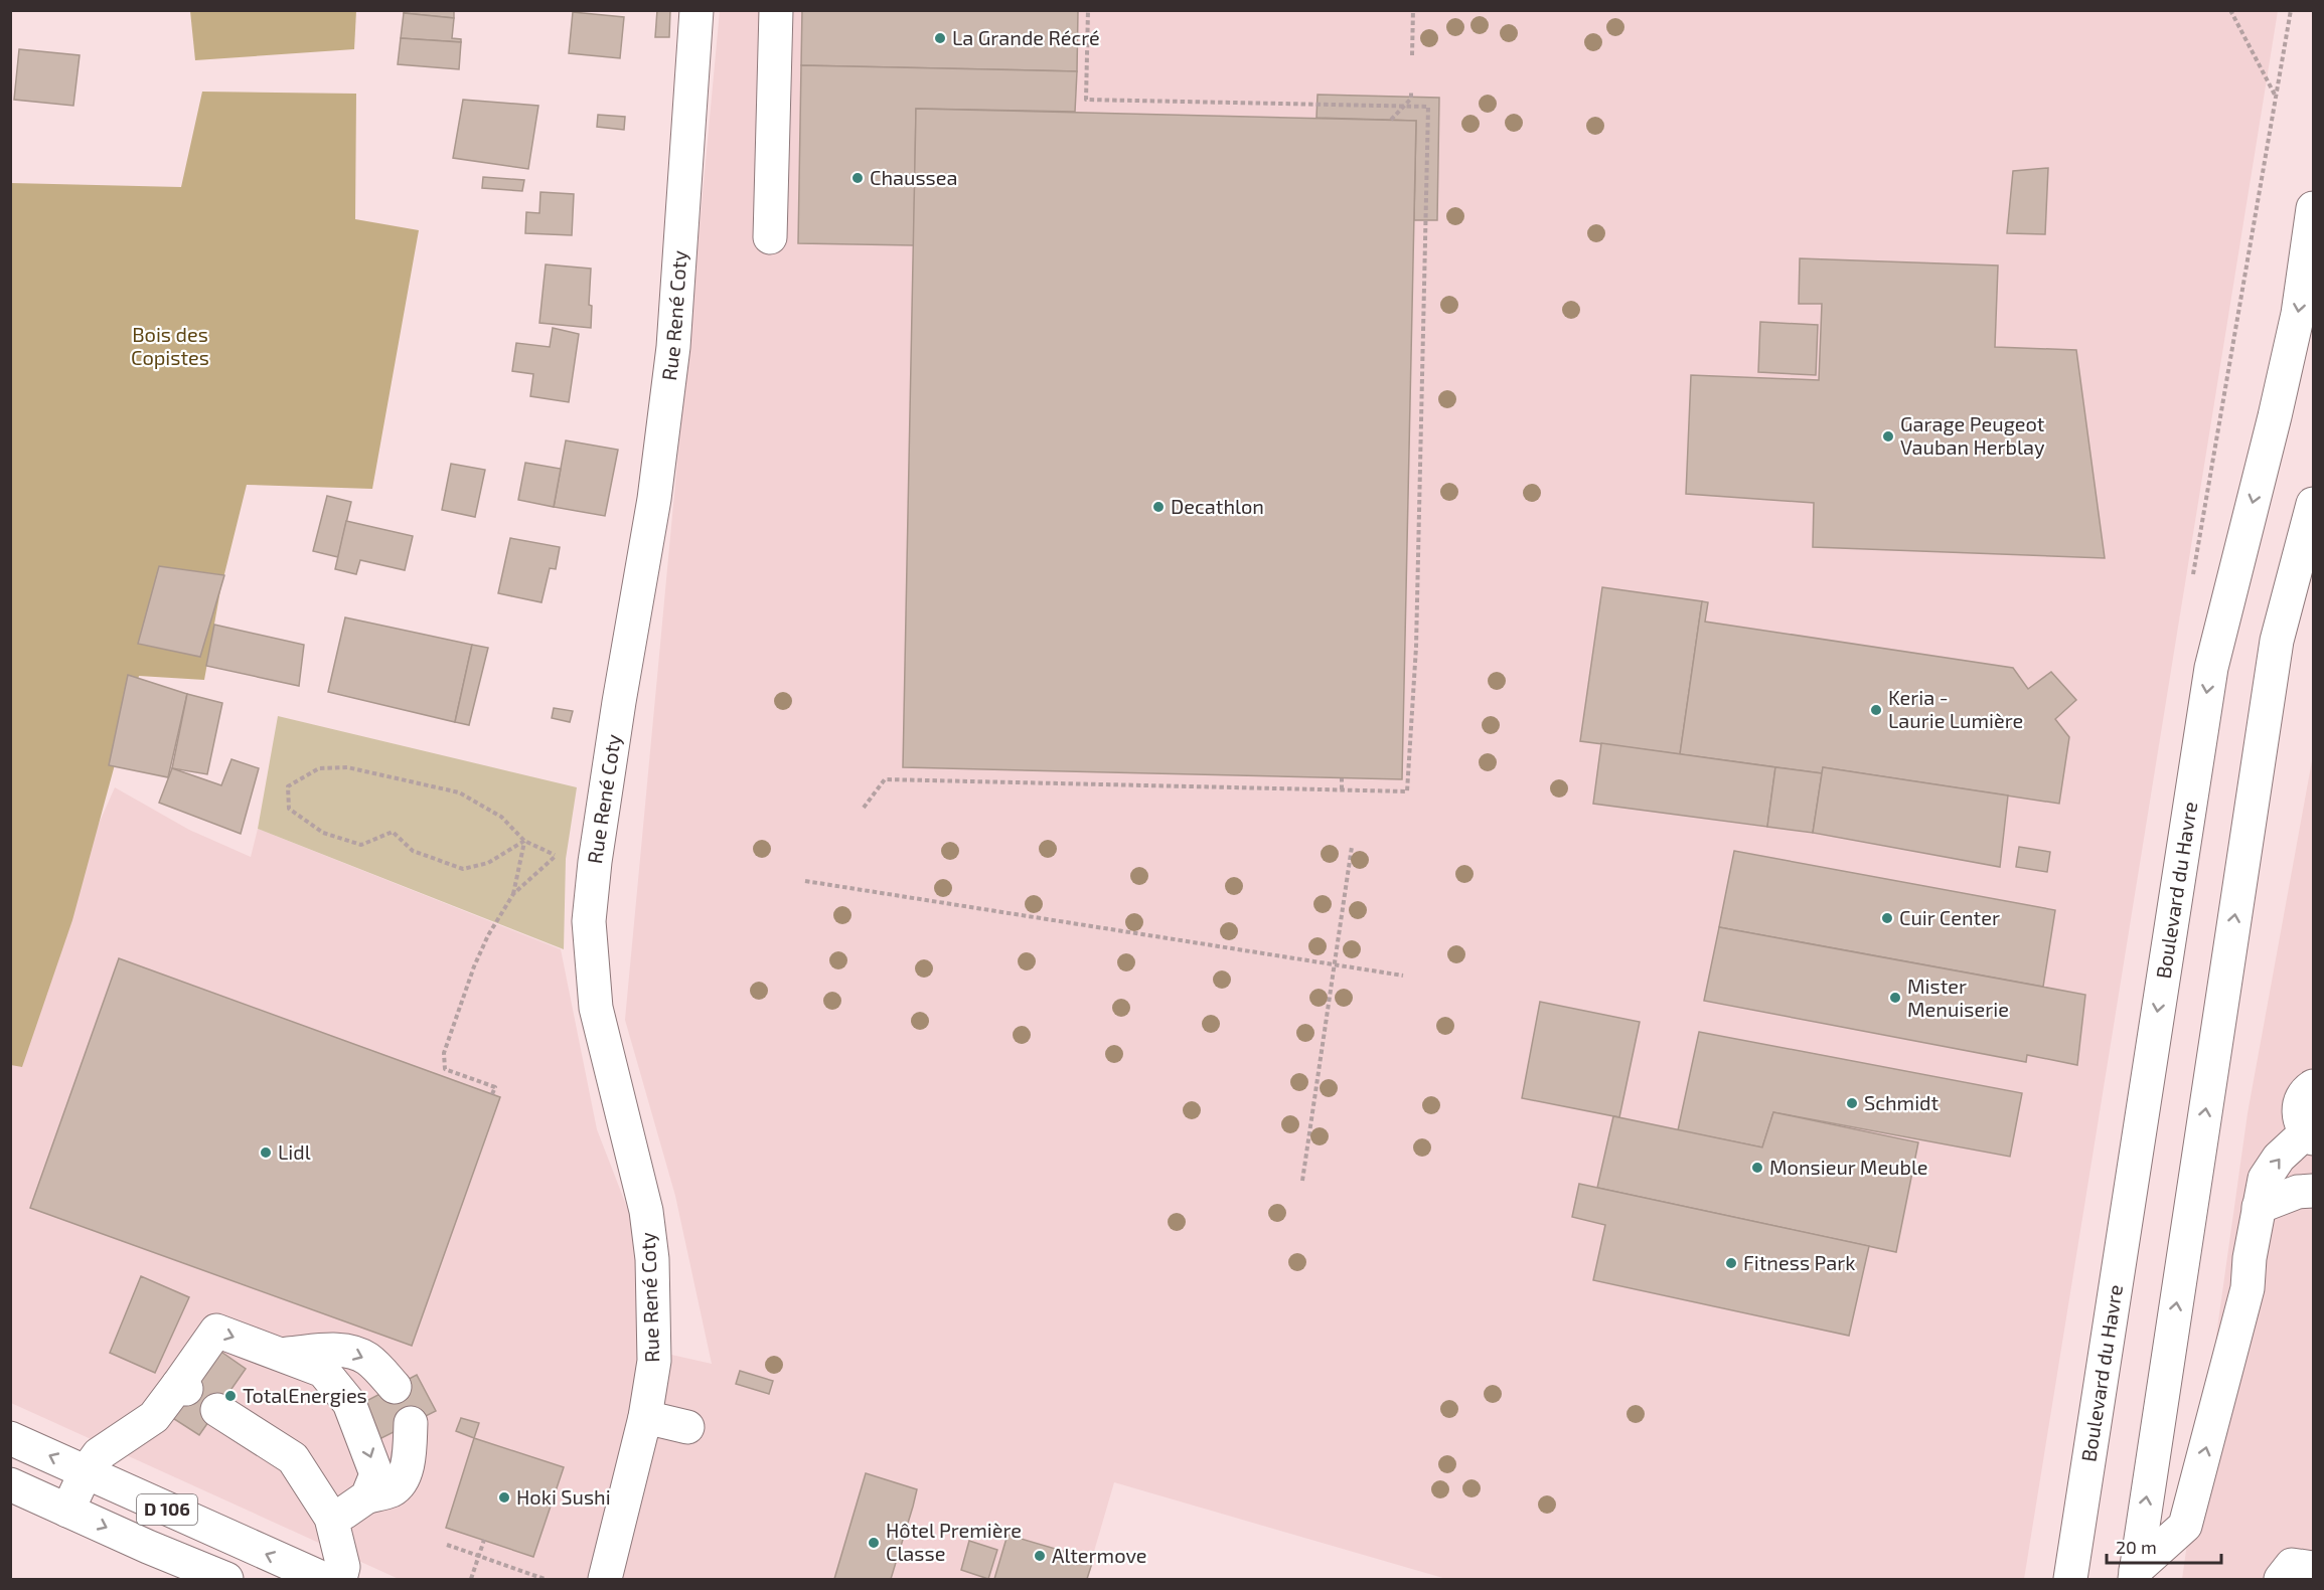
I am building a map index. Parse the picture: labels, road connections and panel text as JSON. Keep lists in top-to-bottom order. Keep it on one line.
{"streets":{"main road":["Rue René Coty","Boulevard du Havre","D 106"]},"parks":["Bois des Copistes"],"places":["La Grande Récré","Chaussea","Garage Peugeot Vauban Herblay","Decathlon","Keria - Laurie Lumière","Cuir Center","Mister Menuiserie","Schmidt","Lidl","Monsieur Meuble","Fitness Park","TotalEnergies","Hoki Sushi","Hôtel Première Classe","Altermove"],"scale_bar":"20 m"}
